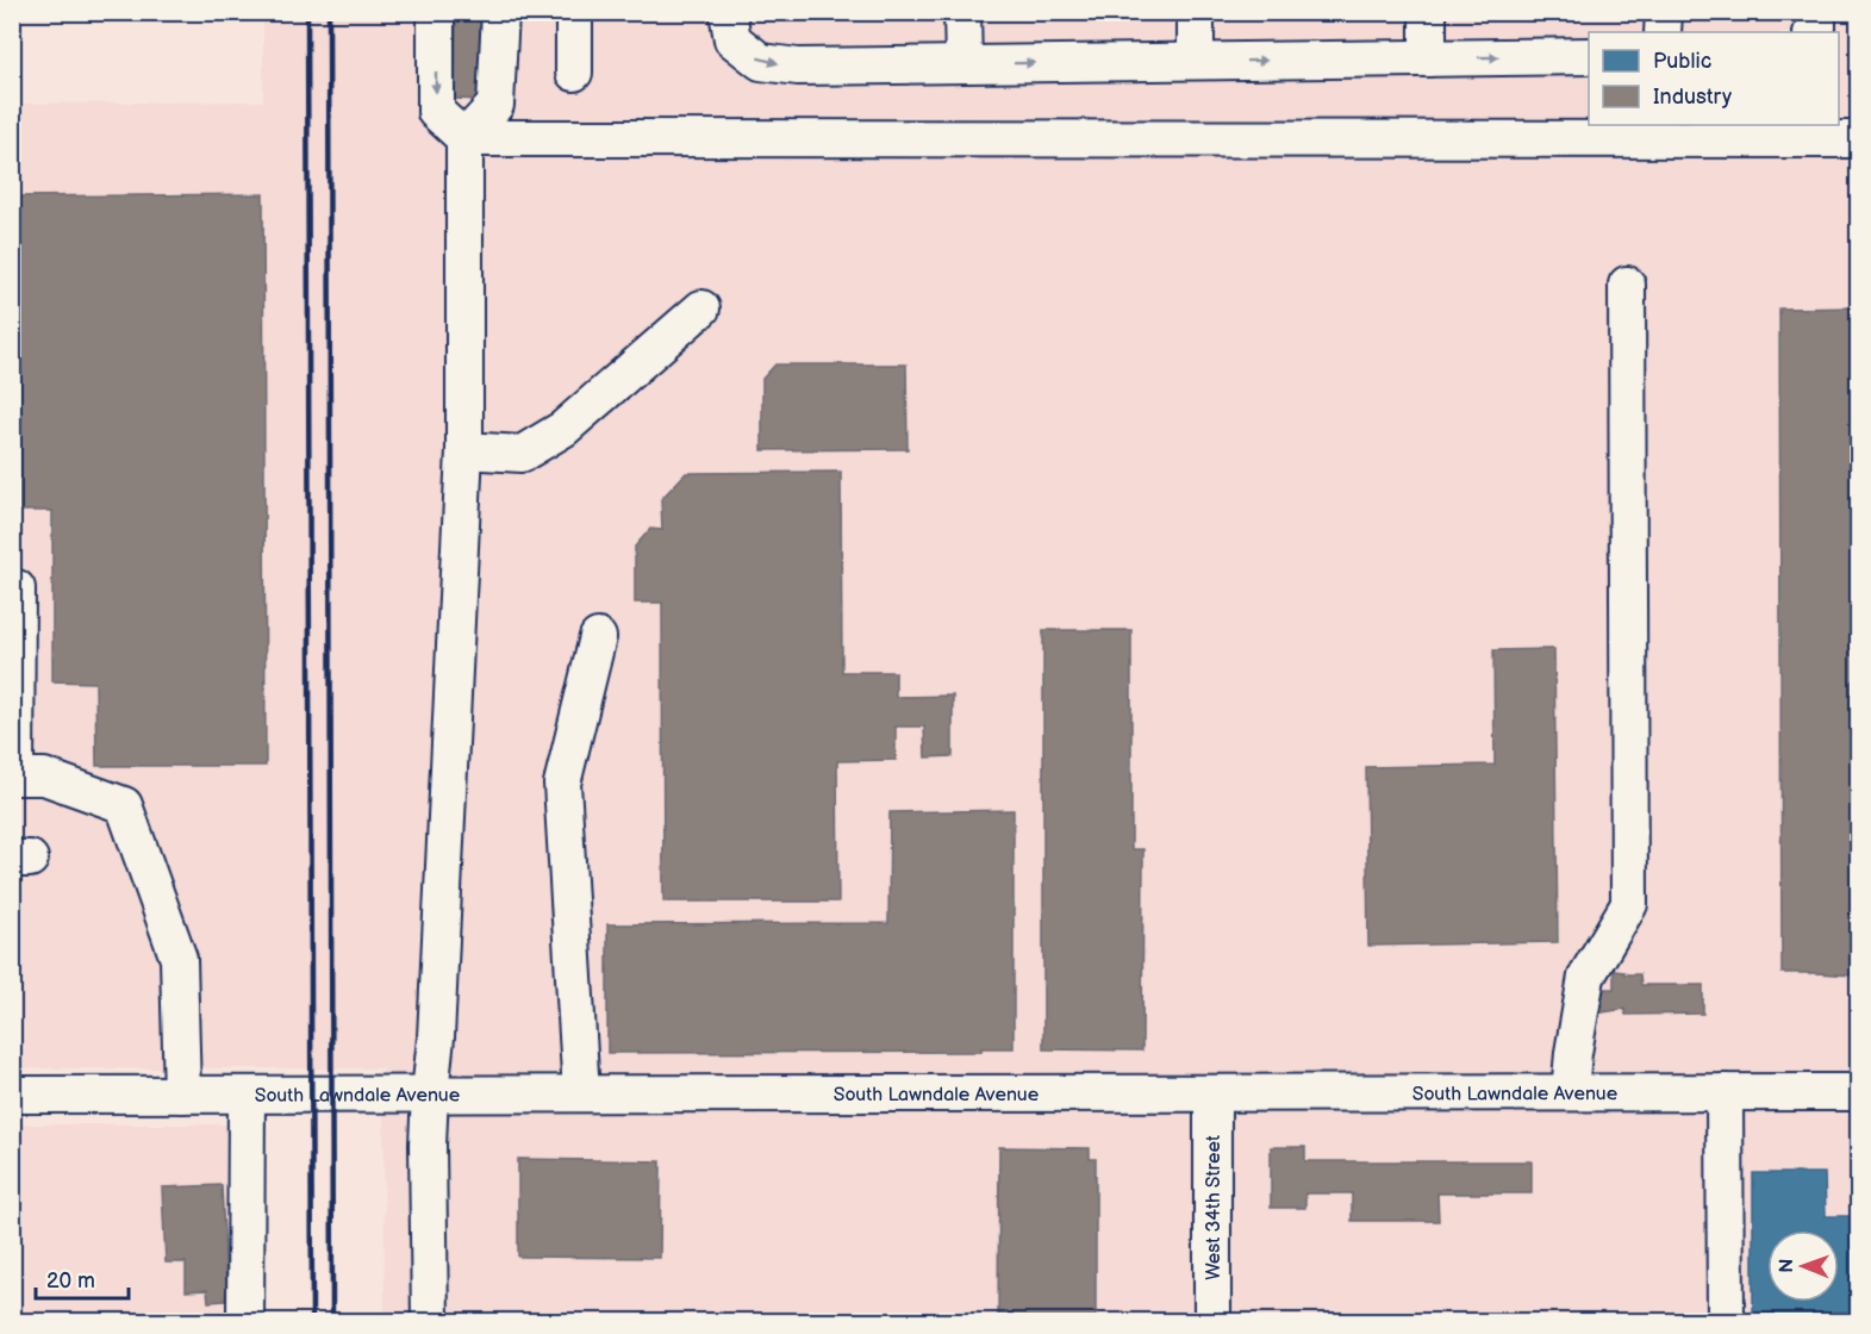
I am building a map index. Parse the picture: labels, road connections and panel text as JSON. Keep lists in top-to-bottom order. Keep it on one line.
{"streets":{"street":["South Lawndale Avenue","West 34th Street"]},"crossings":[["South Lawndale Avenue","West 34th Street"]],"legend":["Public","Industry"],"scale_bar":"20 m","north":"left"}
